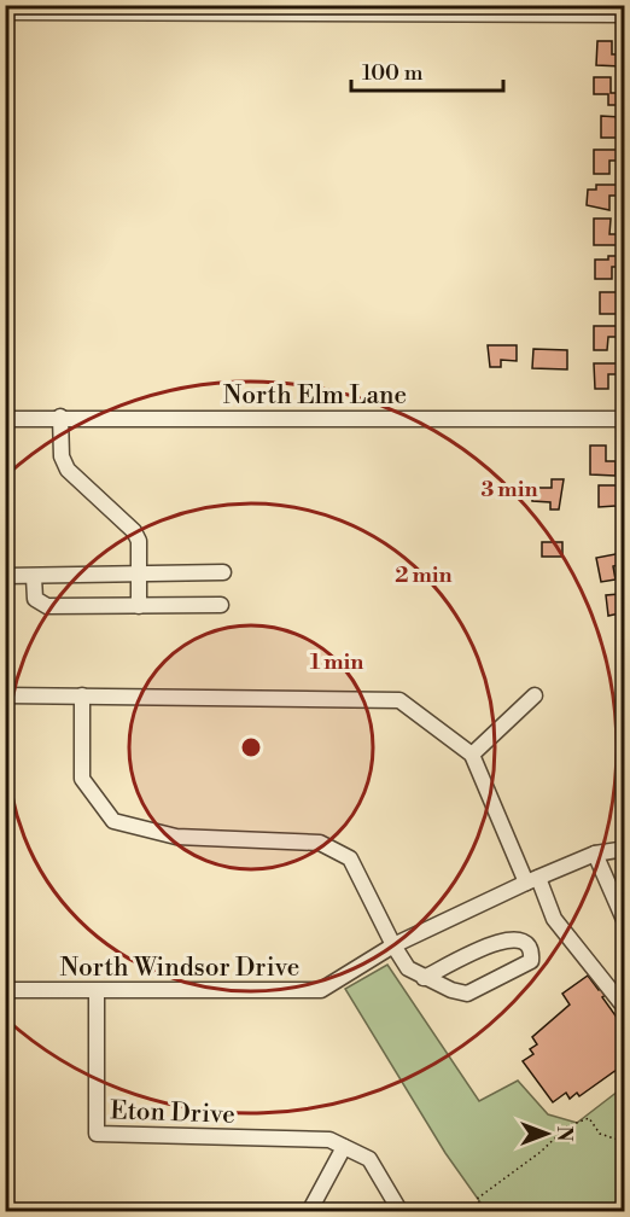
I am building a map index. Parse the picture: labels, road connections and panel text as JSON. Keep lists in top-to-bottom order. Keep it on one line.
{"streets":{"street":["North Elm Lane","North Windsor Drive","Eton Drive"]},"crossings":[["North Windsor Drive","Eton Drive"]],"scale_bar":"100 m","north":"right","rings":["3 min","2 min","1 min"]}
